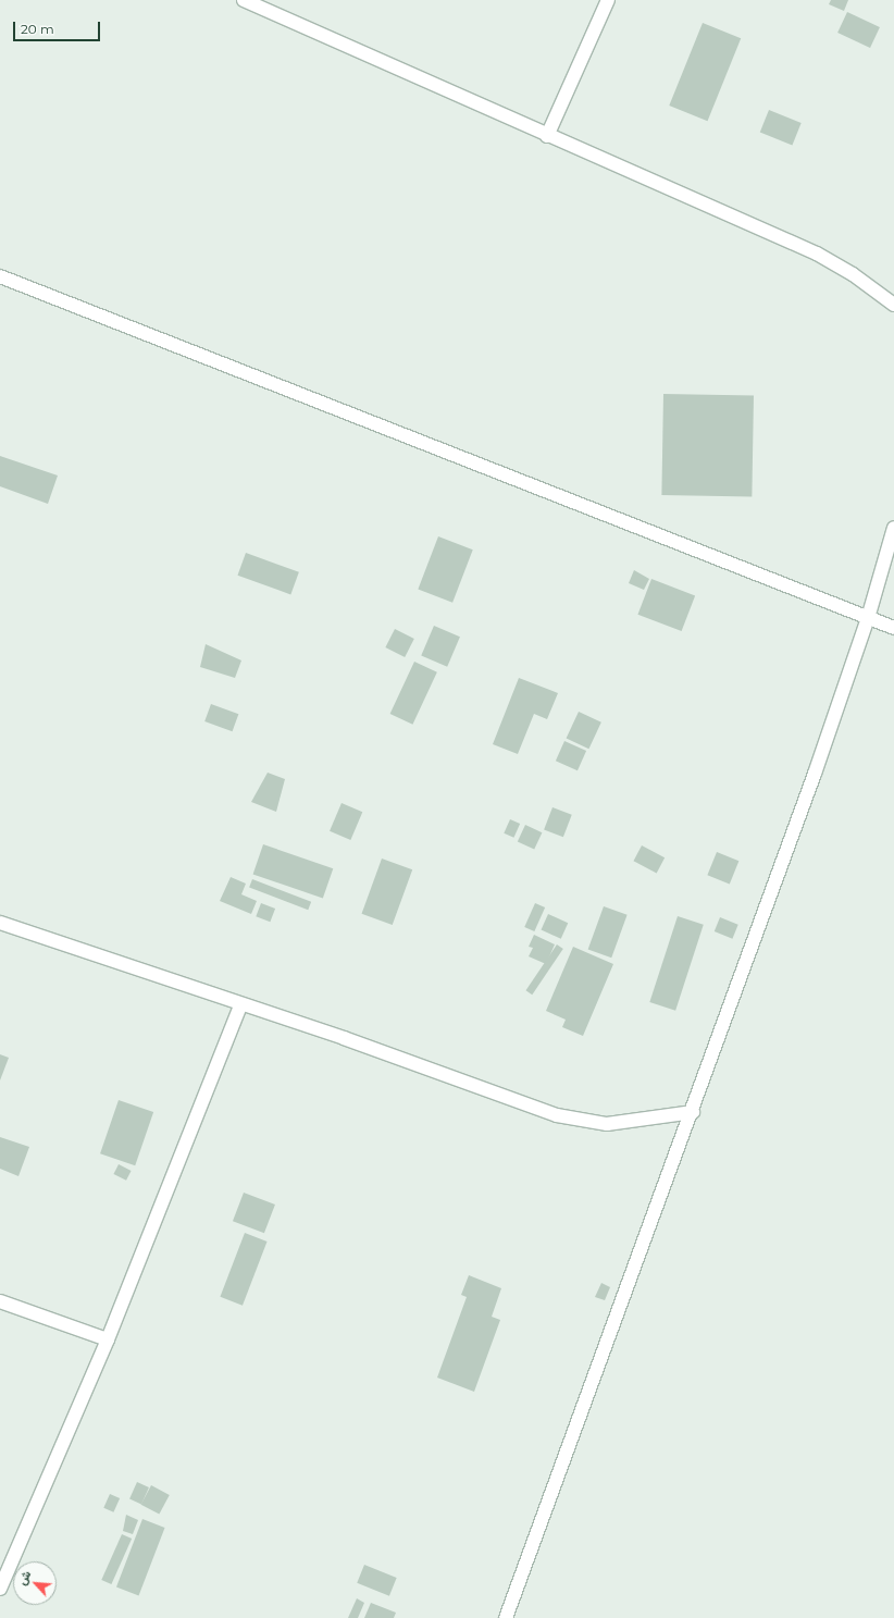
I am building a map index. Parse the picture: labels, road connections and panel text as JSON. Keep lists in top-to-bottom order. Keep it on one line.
{"scale_bar":"20 m","north":"top left"}
